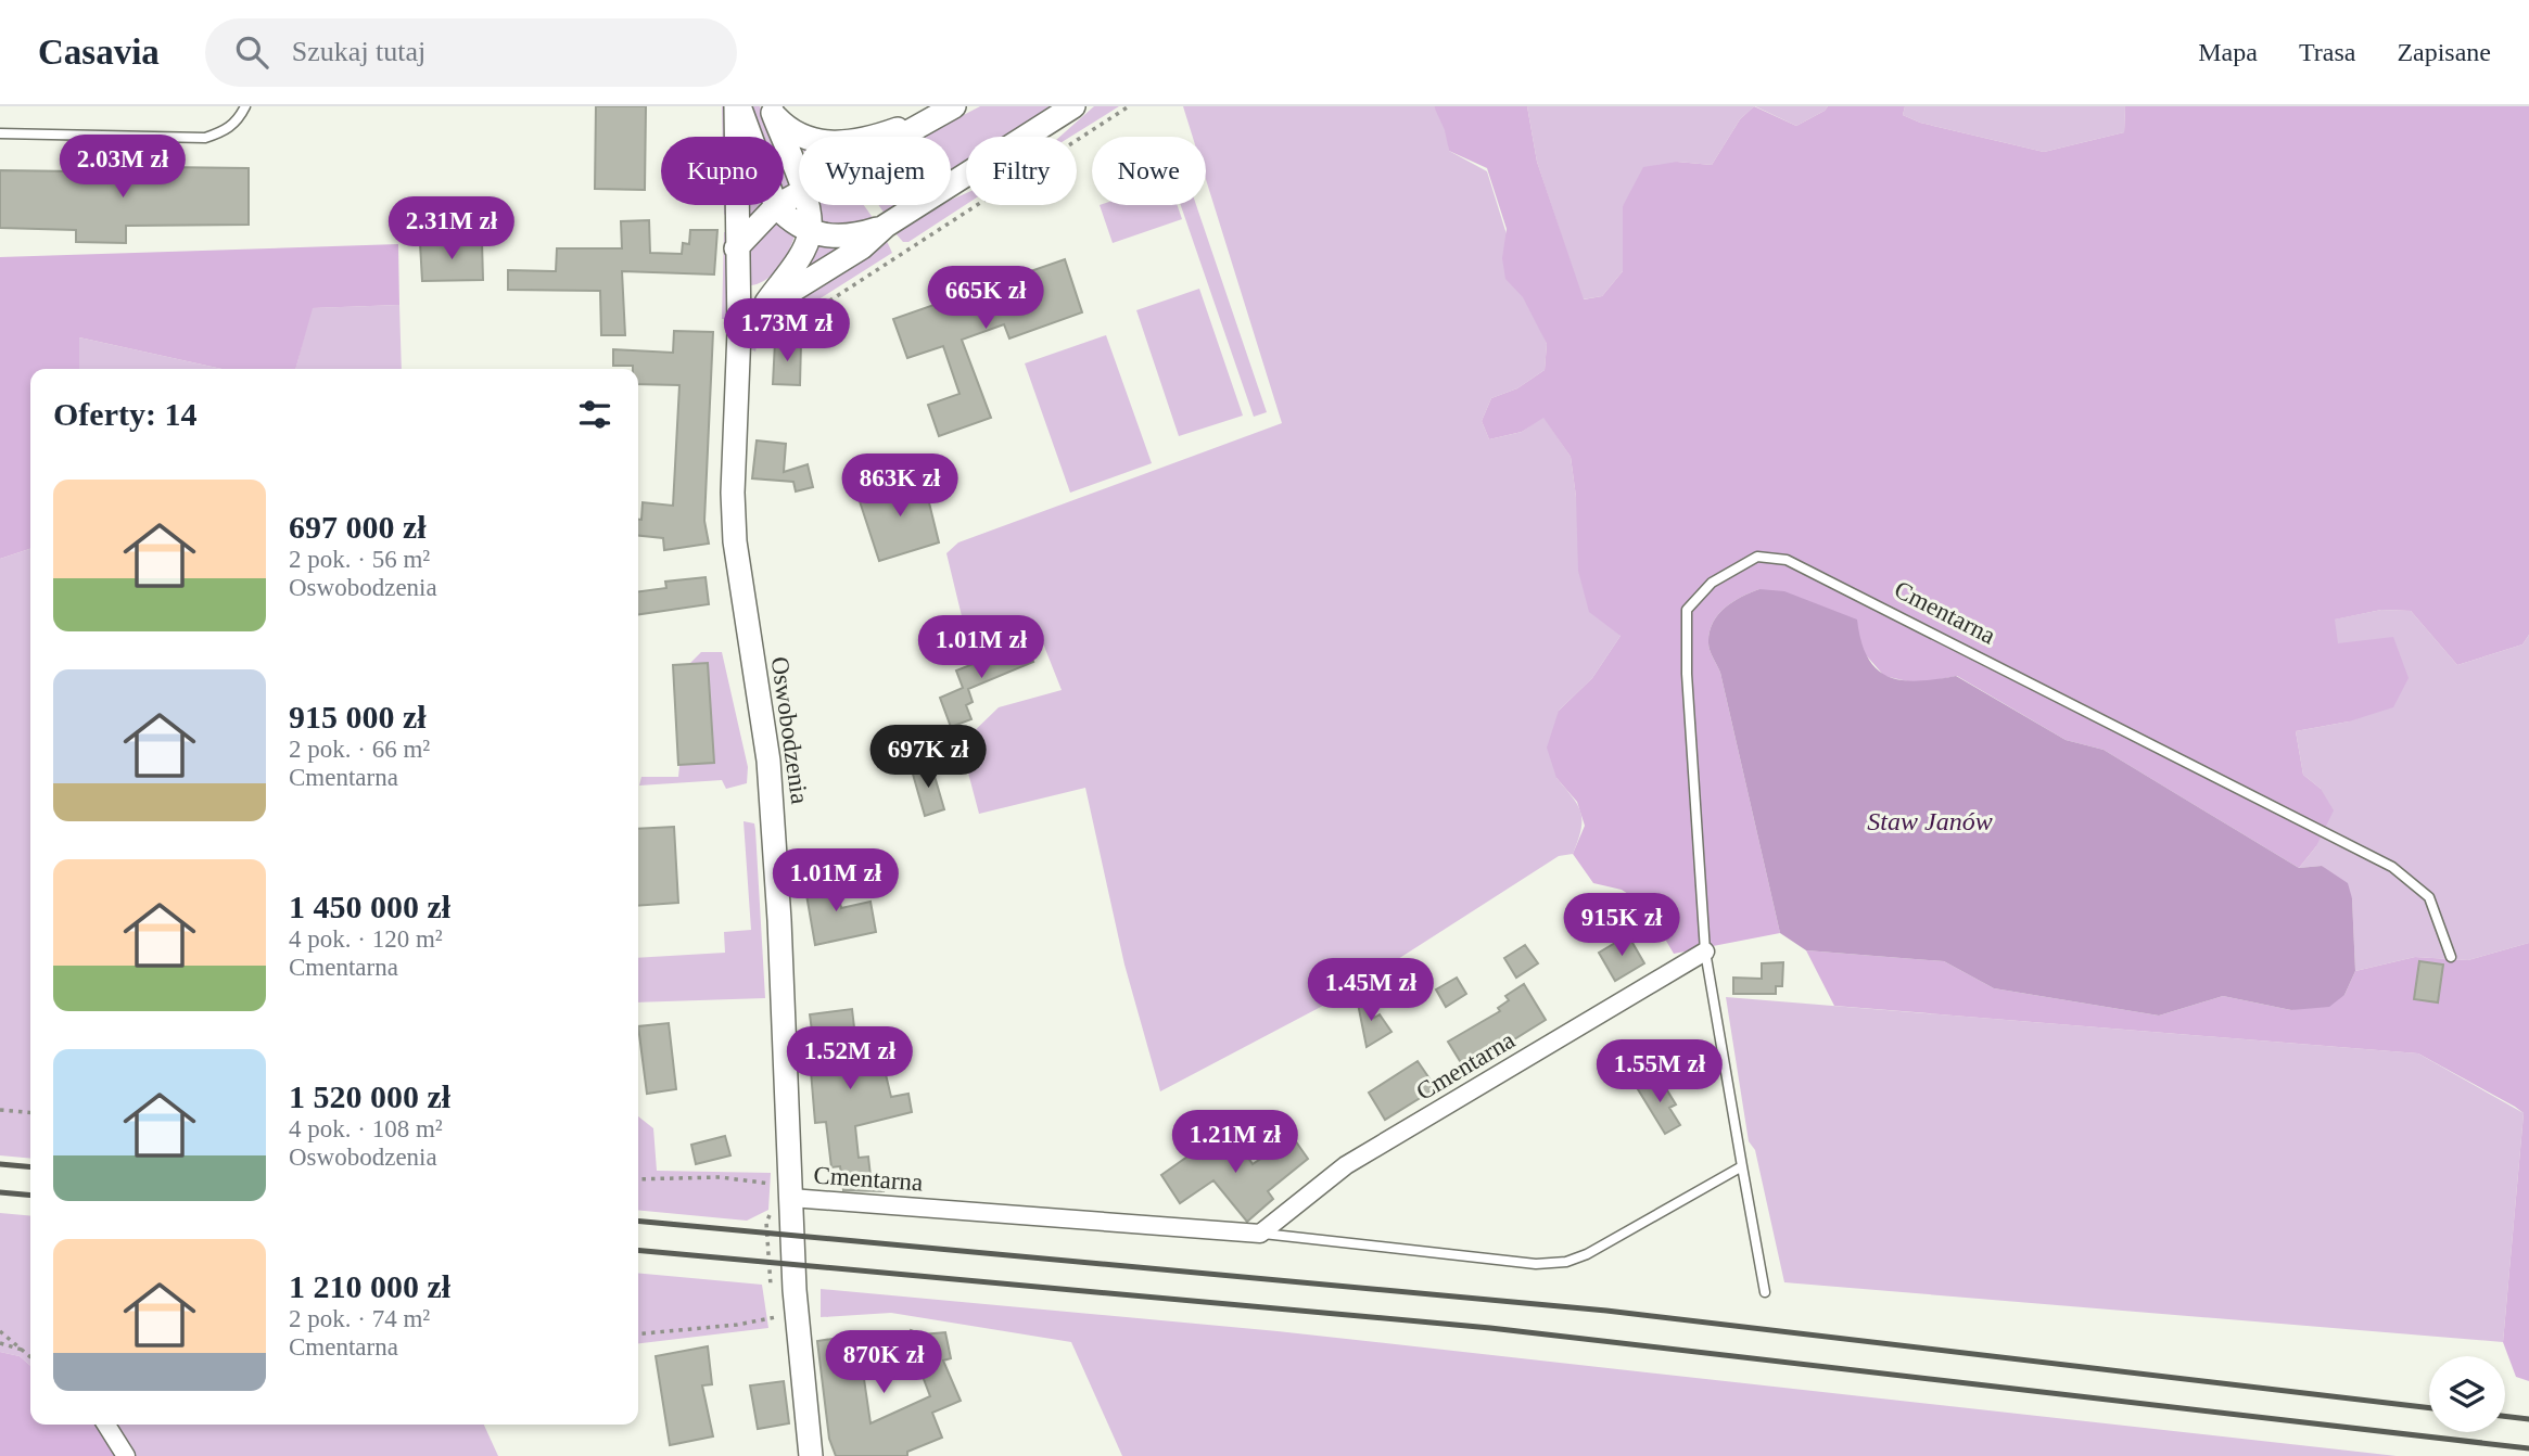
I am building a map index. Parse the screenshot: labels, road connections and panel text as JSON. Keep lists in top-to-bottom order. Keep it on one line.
{"streets":{"street":["Cmentarna","Oswobodzenia"]},"crossings":[["Cmentarna","Oswobodzenia"]],"water":["Staw Janów"],"page":{"header":"Casavia","search":"Szukaj tutaj","nav":["Mapa","Trasa","Zapisane"],"price":["2.03M zł","2.31M zł","665K zł","1.73M zł","863K zł","1.01M zł","697K zł","1.01M zł","915K zł","1.45M zł","1.52M zł","1.55M zł","1.21M zł","870K zł"],"chip":["Kupno","Wynajem","Filtry","Nowe"],"heading":"Oferty: 14","list":[{"name":"697 000 zł","note":"2 pok. · 56 m² · Oswobodzenia"},{"name":"915 000 zł","note":"2 pok. · 66 m² · Cmentarna"},{"name":"1 450 000 zł","note":"4 pok. · 120 m² · Cmentarna"},{"name":"1 520 000 zł","note":"4 pok. · 108 m² · Oswobodzenia"},{"name":"1 210 000 zł","note":"2 pok. · 74 m² · Cmentarna"}]}}
